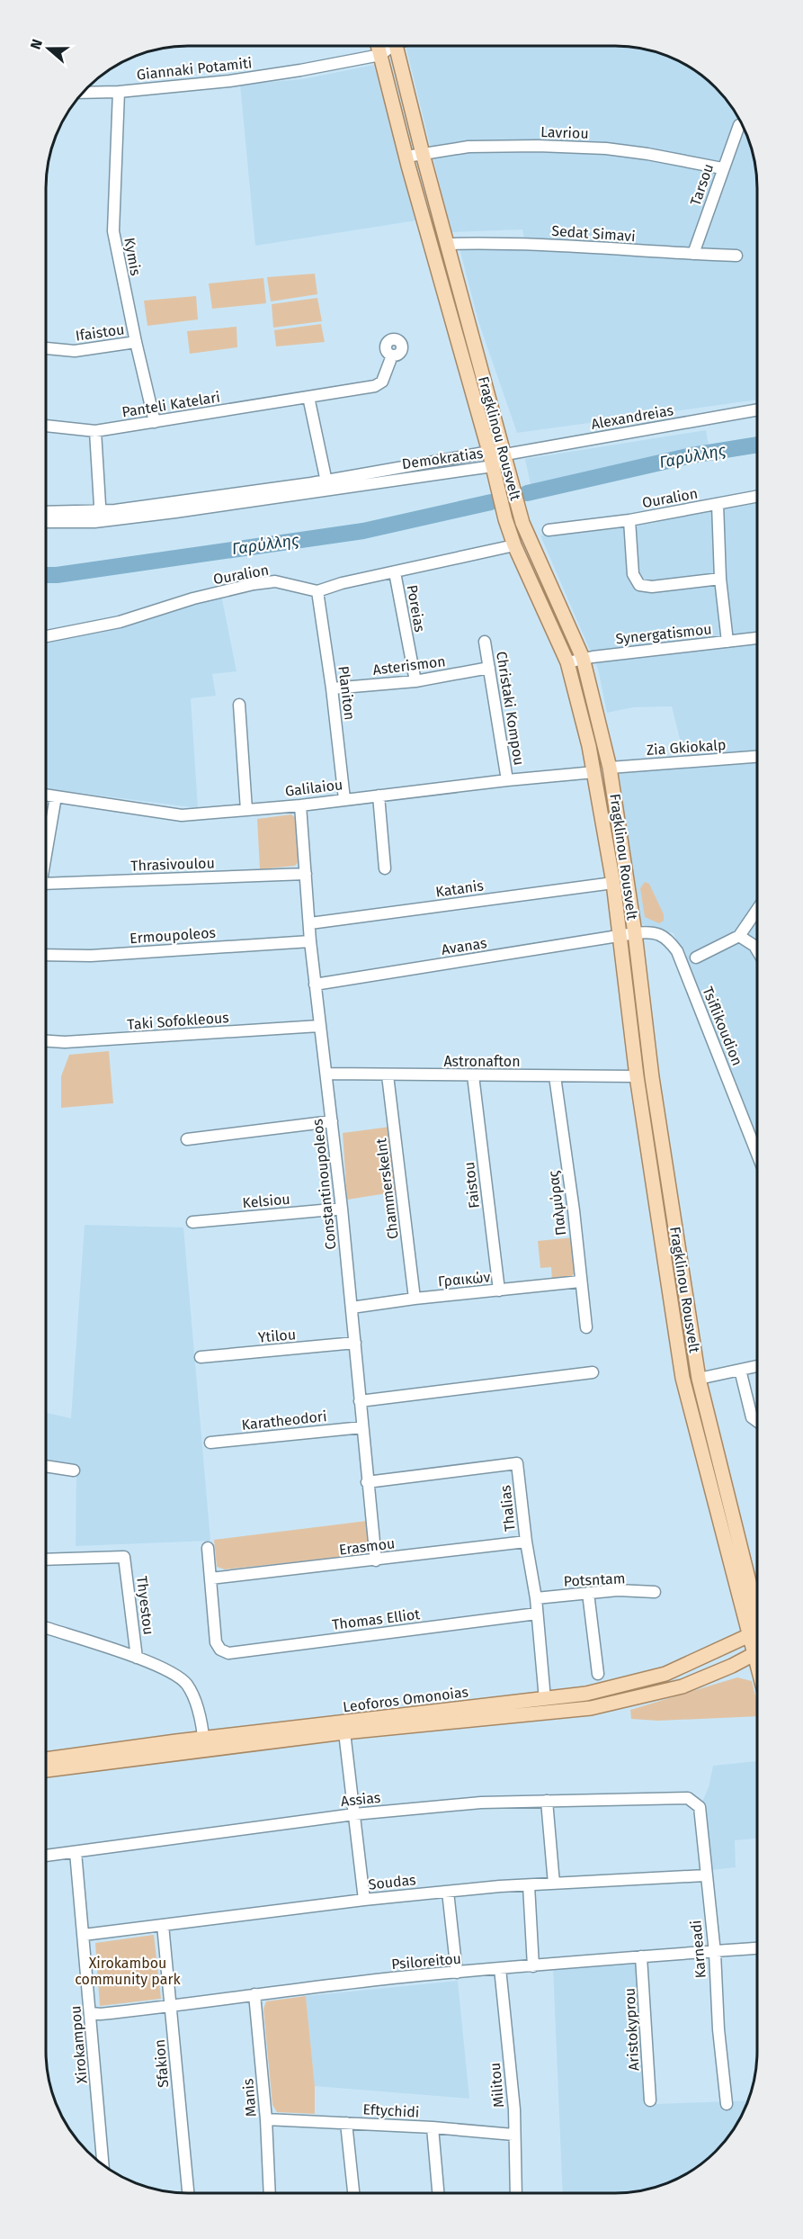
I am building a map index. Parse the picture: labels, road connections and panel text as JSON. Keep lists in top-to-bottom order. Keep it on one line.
{"streets":{"main road":["Fragklinou Rousvelt","Leoforos Omonoias"],"street":["Giannaki Potamiti","Lavriou","Tarsou","Sedat Simavi","Kymis","Ifaistou","Panteli Katelari","Alexandreias","Demokratias","Ouralion","Poreias","Synergatismou","Asterismon","Planiton","Christaki Kompou","Zia Gkiokalp","Galilaiou","Thrasivoulou","Katanis","Ermoupoleos","Avanas","Taki Sofokleous","Tsiflikoudion","Astronafton","Constantinoupoleos","Faistou","Chammerskelnt","Kelsiou","Παλμύρας","Γραικών","Ytilou","Karatheodori","Thalias","Erasmou","Potsntam","Thyestou","Thomas Elliot","Assias","Soudas","Karneadi","Psiloreitou","Aristokyprou","Xirokampou","Sfakion","Militou","Manis","Eftychidi"]},"crossings":[["Giannaki Potamiti","Kymis"],["Giannaki Potamiti","Fragklinou Rousvelt"],["Lavriou","Tarsou"],["Lavriou","Fragklinou Rousvelt"],["Tarsou","Sedat Simavi"],["Sedat Simavi","Fragklinou Rousvelt"],["Kymis","Ifaistou"],["Kymis","Panteli Katelari"],["Alexandreias","Fragklinou Rousvelt"],["Alexandreias","Demokratias"],["Fragklinou Rousvelt","Demokratias"],["Fragklinou Rousvelt","Synergatismou"],["Fragklinou Rousvelt","Zia Gkiokalp"],["Fragklinou Rousvelt","Galilaiou"],["Fragklinou Rousvelt","Katanis"],["Fragklinou Rousvelt","Avanas"],["Fragklinou Rousvelt","Tsiflikoudion"],["Fragklinou Rousvelt","Astronafton"],["Ouralion","Planiton"],["Poreias","Asterismon"],["Asterismon","Planiton"],["Asterismon","Christaki Kompou"],["Planiton","Galilaiou"],["Christaki Kompou","Galilaiou"],["Galilaiou","Constantinoupoleos"],["Thrasivoulou","Constantinoupoleos"],["Katanis","Constantinoupoleos"],["Ermoupoleos","Constantinoupoleos"],["Avanas","Tsiflikoudion"],["Avanas","Constantinoupoleos"],["Taki Sofokleous","Constantinoupoleos"],["Astronafton","Constantinoupoleos"],["Astronafton","Faistou"],["Astronafton","Chammerskelnt"],["Astronafton","Παλμύρας"],["Constantinoupoleos","Kelsiou"],["Constantinoupoleos","Γραικών"],["Constantinoupoleos","Ytilou"],["Constantinoupoleos","Karatheodori"],["Constantinoupoleos","Thalias"],["Constantinoupoleos","Erasmou"],["Faistou","Γραικών"],["Chammerskelnt","Γραικών"],["Παλμύρας","Γραικών"],["Thalias","Erasmou"],["Thalias","Potsntam"],["Thalias","Thomas Elliot"],["Thalias","Leoforos Omonoias"],["Erasmou","Thomas Elliot"],["Assias","Karneadi"],["Assias","Xirokampou"],["Soudas","Karneadi"],["Soudas","Xirokampou"],["Soudas","Sfakion"],["Karneadi","Psiloreitou"],["Psiloreitou","Aristokyprou"],["Psiloreitou","Xirokampou"],["Psiloreitou","Sfakion"],["Psiloreitou","Militou"],["Psiloreitou","Manis"],["Militou","Eftychidi"],["Manis","Eftychidi"]],"water":["Γαρύλλης"],"parks":["Xirokambou community park"],"north":"left"}
